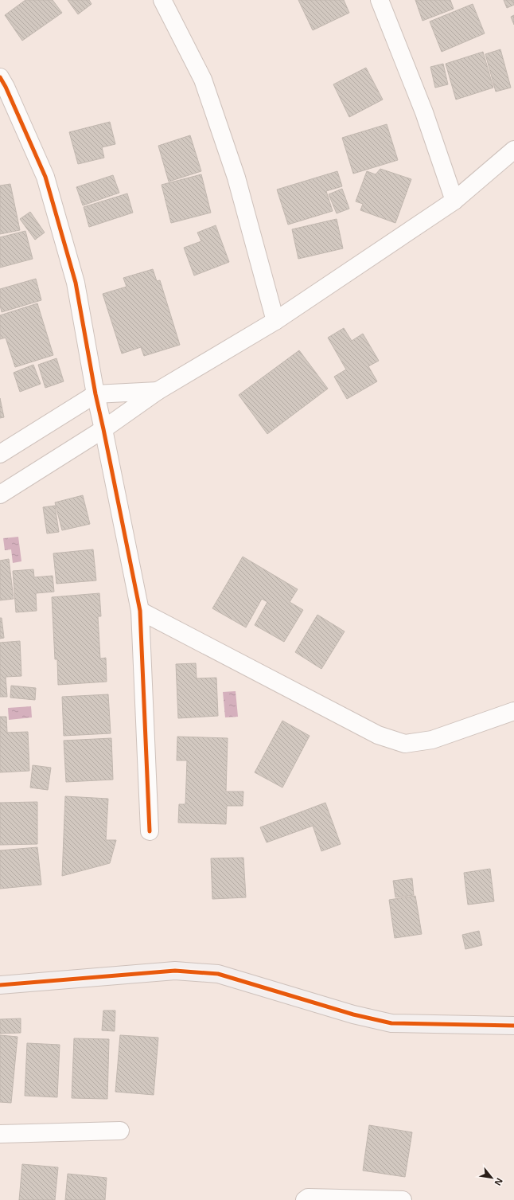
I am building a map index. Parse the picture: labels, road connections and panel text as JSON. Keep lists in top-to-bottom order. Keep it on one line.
{"north":"bottom right"}
